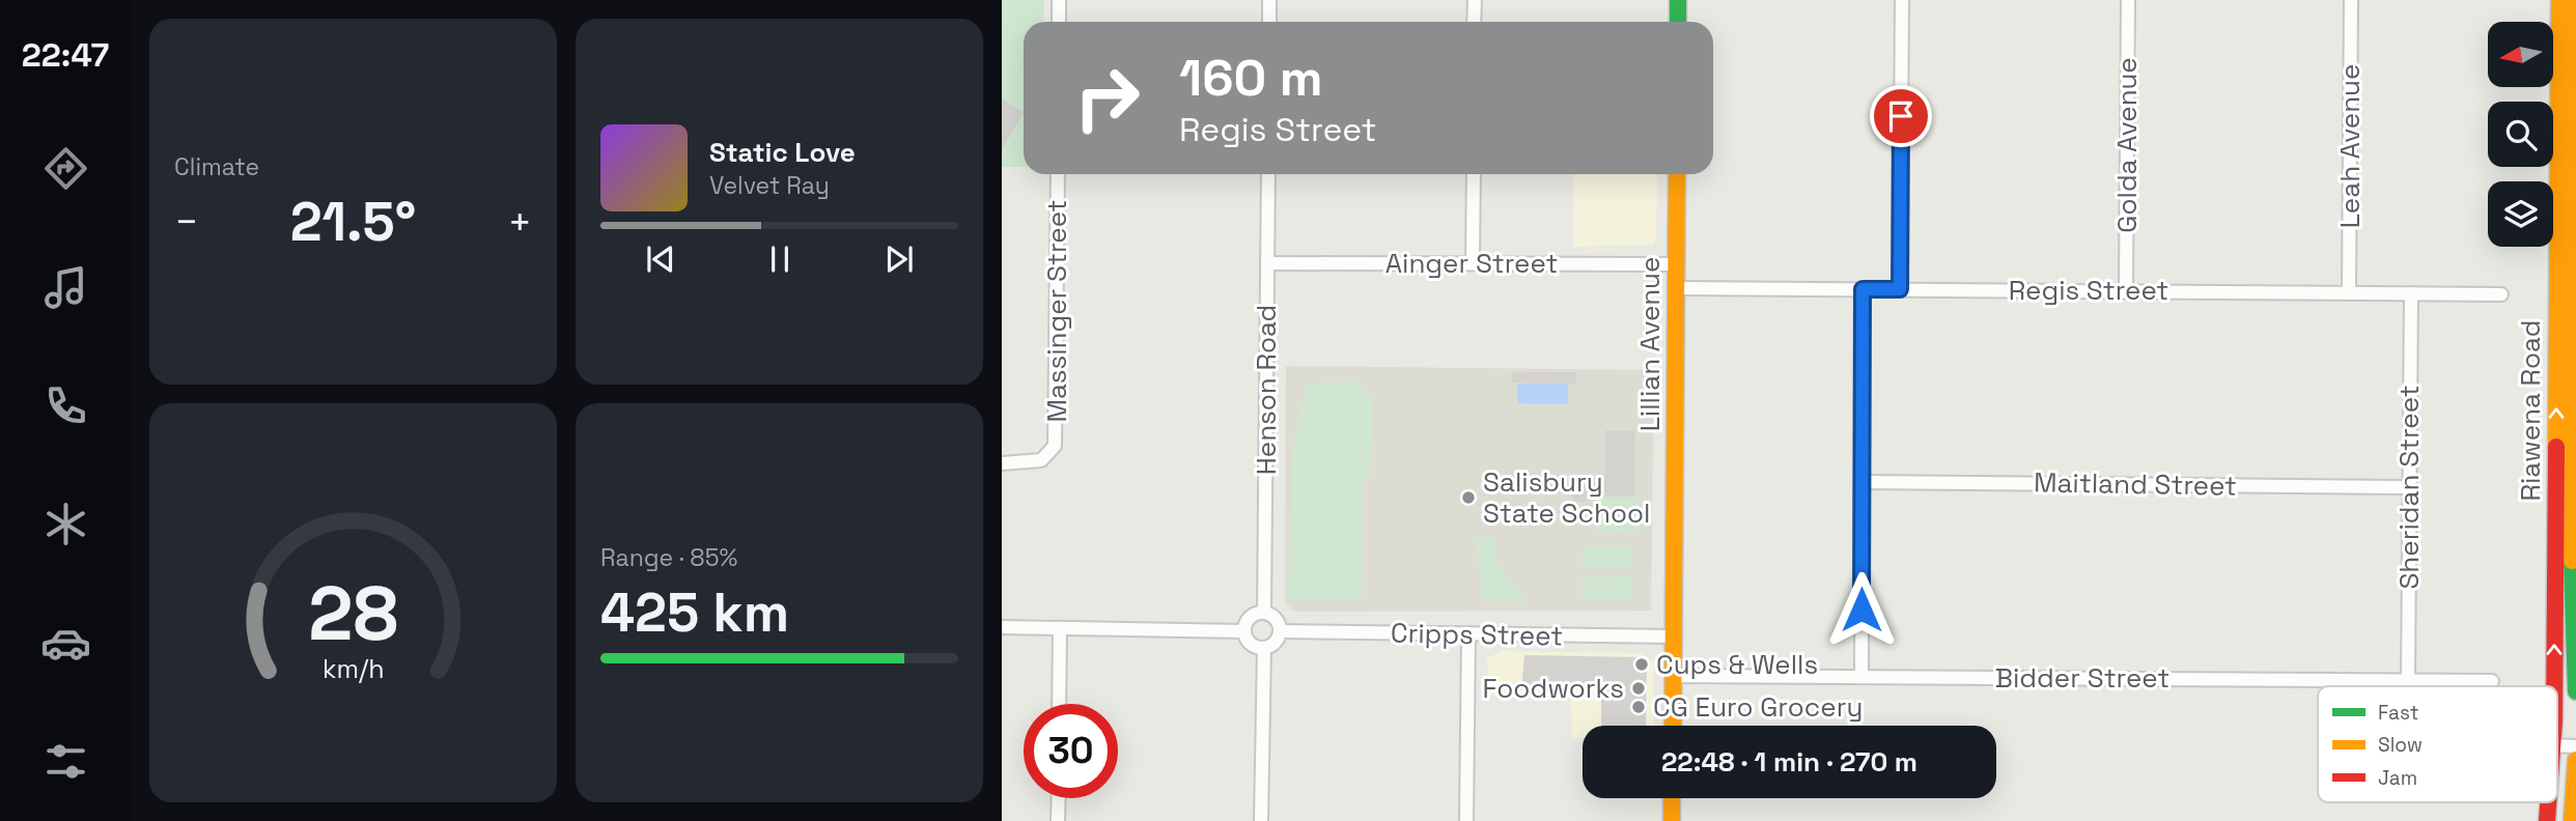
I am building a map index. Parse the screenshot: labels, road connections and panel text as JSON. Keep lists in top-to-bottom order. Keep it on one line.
{"streets":{"main road":["Lillian Avenue","Riawena Road"],"street":["Golda Avenue","Leah Avenue","Ainger Street","Regis Street","Massinger Street","Henson Road","Maitland Street","Sheridan Street","Cripps Street","Bidder Street"]},"crossings":[["Golda Avenue","Regis Street"],["Leah Avenue","Regis Street"],["Ainger Street","Lillian Avenue"],["Ainger Street","Henson Road"],["Regis Street","Lillian Avenue"],["Regis Street","Sheridan Street"],["Lillian Avenue","Cripps Street"],["Lillian Avenue","Bidder Street"],["Henson Road","Cripps Street"],["Maitland Street","Sheridan Street"],["Sheridan Street","Bidder Street"]],"places":["Salisbury State School","Cups & Wells","Foodworks","CG Euro Grocery"],"legend":["Fast","Slow","Jam"],"north":"left","page":{"tabs":"22:47","tile":["Climate",["Range · 85%","425 km"]],"turn":["160 m","Regis Street"],"song":["Static Love","Velvet Ray"],"heat":["−","21.5°","+"],"limit":"30","trip":"22:48 · 1 min · 270 m","gauge":["28","km/h"]}}
